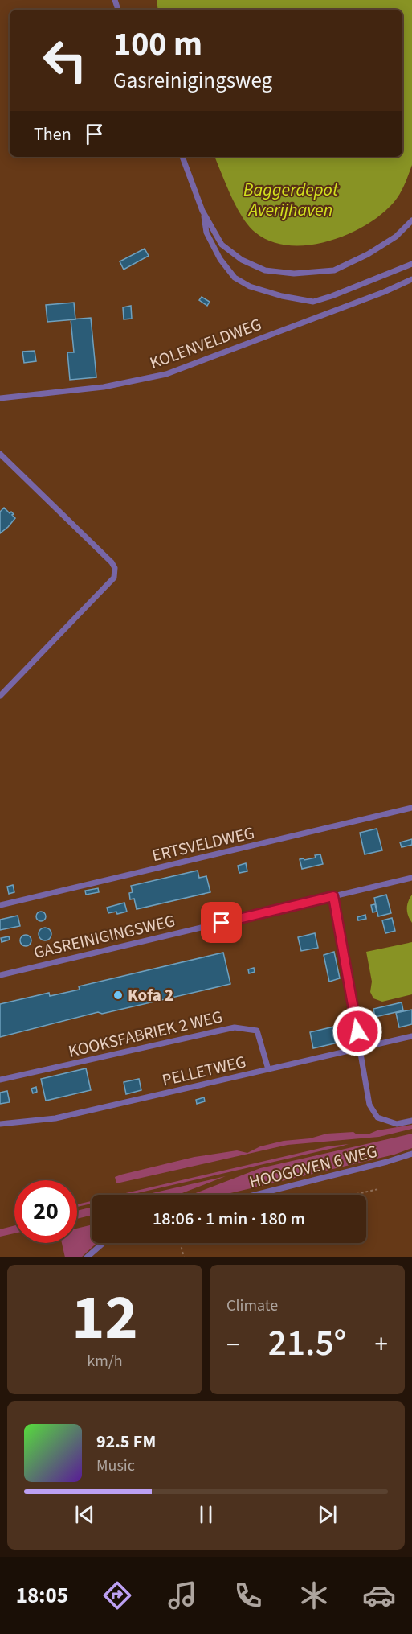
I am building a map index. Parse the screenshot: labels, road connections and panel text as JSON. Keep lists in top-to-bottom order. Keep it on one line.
{"streets":{"lane":["KOLENVELDWEG","ERTSVELDWEG","GASREINIGINGSWEG","KOOKSFABRIEK 2 WEG","PELLETWEG","HOOGOVEN 6 WEG"]},"crossings":[["KOOKSFABRIEK 2 WEG","PELLETWEG"]],"water":["Baggerdepot Averijhaven"],"places":["Kofa 2"],"page":{"turn":["100 m","Gasreinigingsweg"],"then":"Then","limit":"20","trip":"18:06 · 1 min · 180 m","tile":[["12","km/h"],"Climate"],"heat":["−","21.5°","+"],"song":["92.5 FM","Music"],"tabs":"18:05"}}
